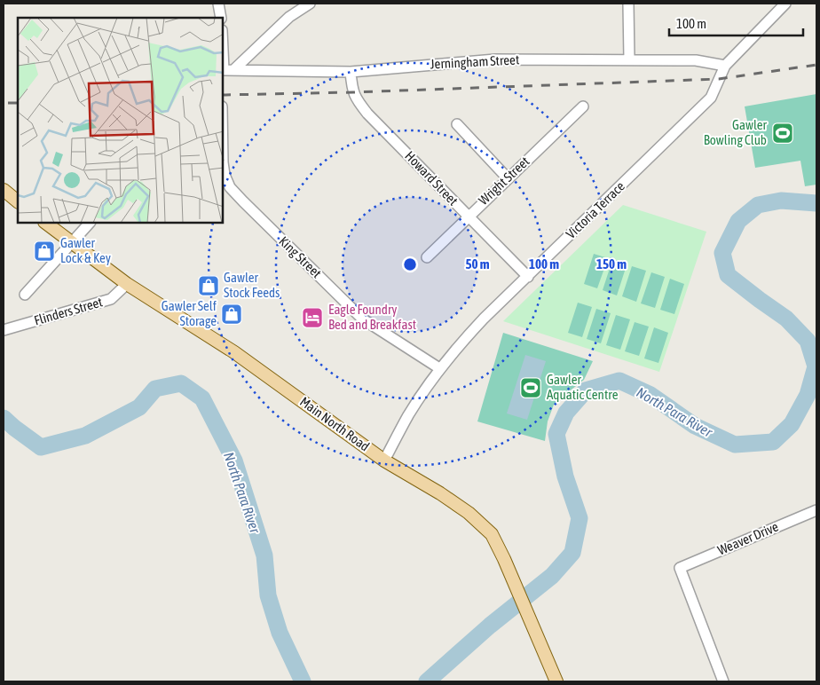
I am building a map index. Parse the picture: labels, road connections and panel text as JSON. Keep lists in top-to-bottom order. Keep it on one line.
{"streets":{"main road":["Main North Road"],"street":["Jerningham Street","Howard Street","Wright Street","Victoria Terrace","King Street","Flinders Street","Weaver Drive"]},"crossings":[["Jerningham Street","Howard Street"],["Jerningham Street","Victoria Terrace"],["Howard Street","Wright Street"],["Howard Street","Victoria Terrace"],["Victoria Terrace","King Street"],["Victoria Terrace","Main North Road"],["Flinders Street","Main North Road"]],"water":["North Para River"],"places":{"sports":["Gawler Bowling Club","Gawler Aquatic Centre"],"shop":["Gawler Lock & Key","Gawler Stock Feeds","Gawler Self Storage"],"hotel":["Eagle Foundry Bed and Breakfast"]},"scale_bar":"100 m","rings":["50 m","100 m","150 m"]}
